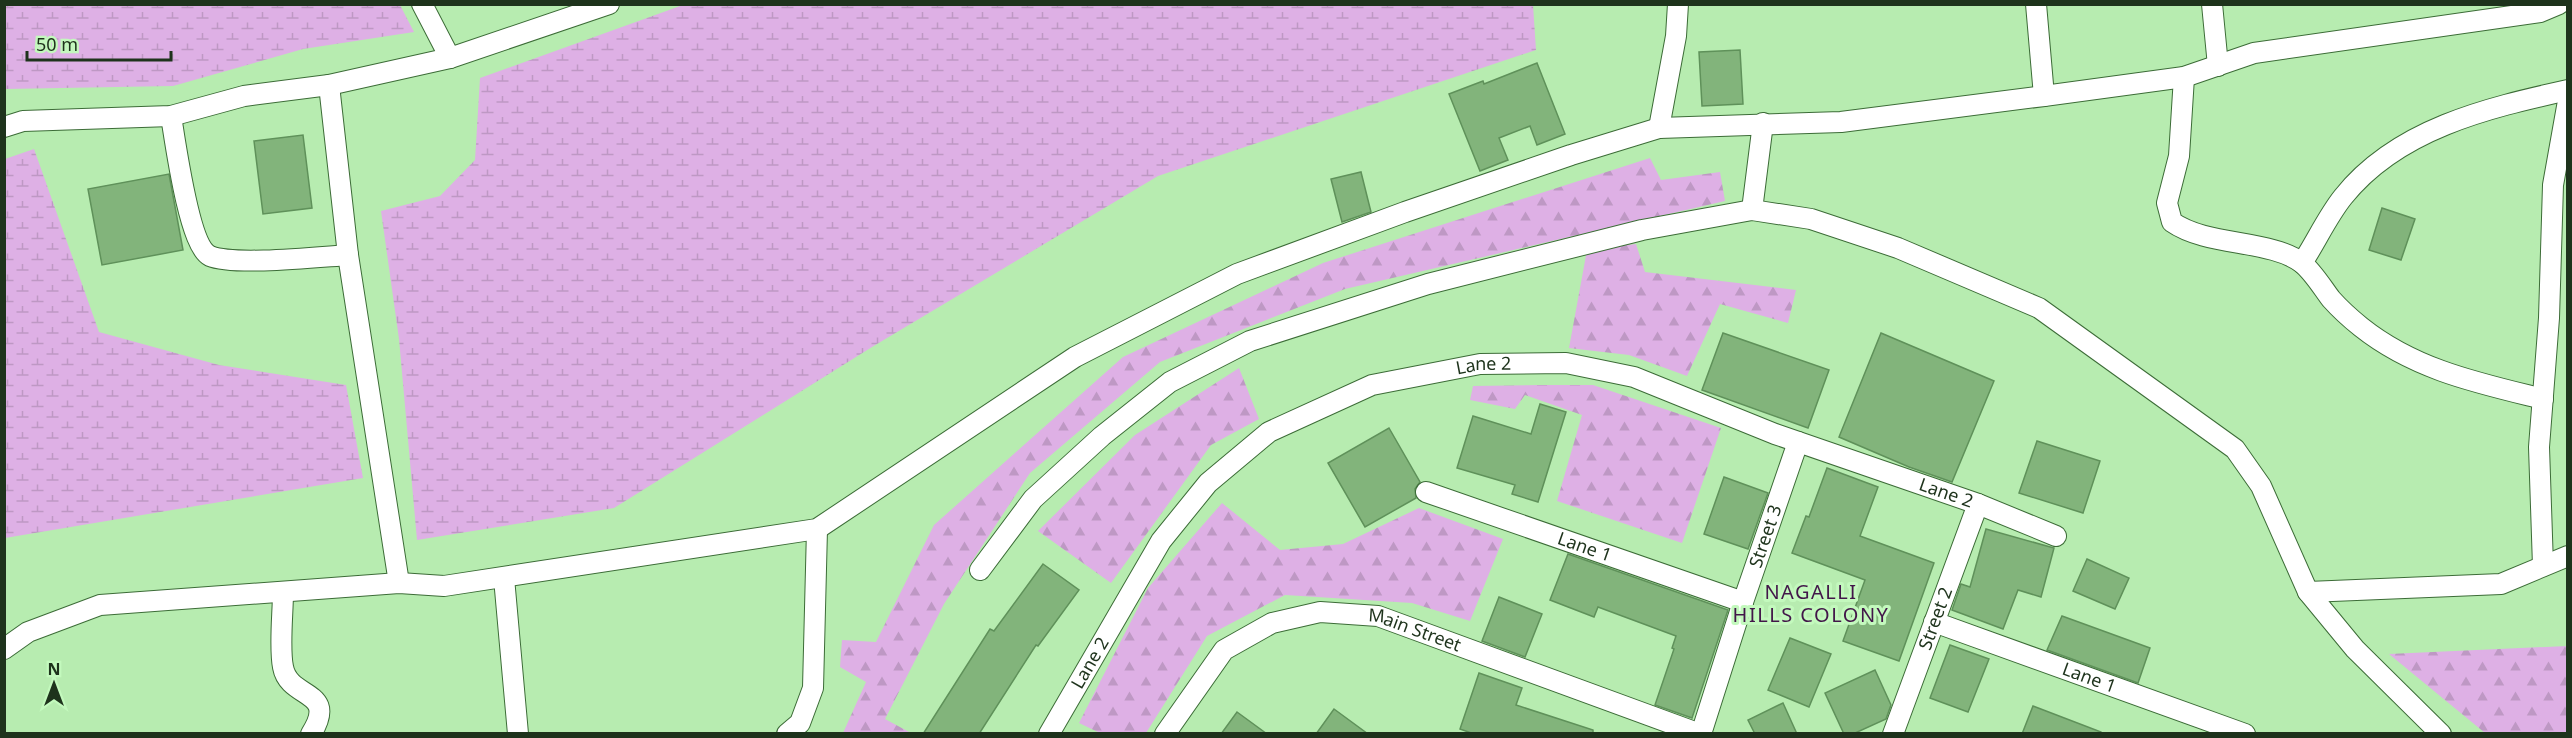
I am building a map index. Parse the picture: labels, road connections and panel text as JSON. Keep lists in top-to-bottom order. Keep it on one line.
{"streets":{"street":["Lane 2","Street 3","Lane 1","Street 2","Main Street"]},"crossings":[["Lane 2","Street 3"],["Lane 2","Street 2"],["Street 3","Lane 1"],["Street 3","Main Street"],["Lane 1","Street 2"]],"districts":["NAGALLI HILLS COLONY"],"scale_bar":"50 m","north":"top"}
